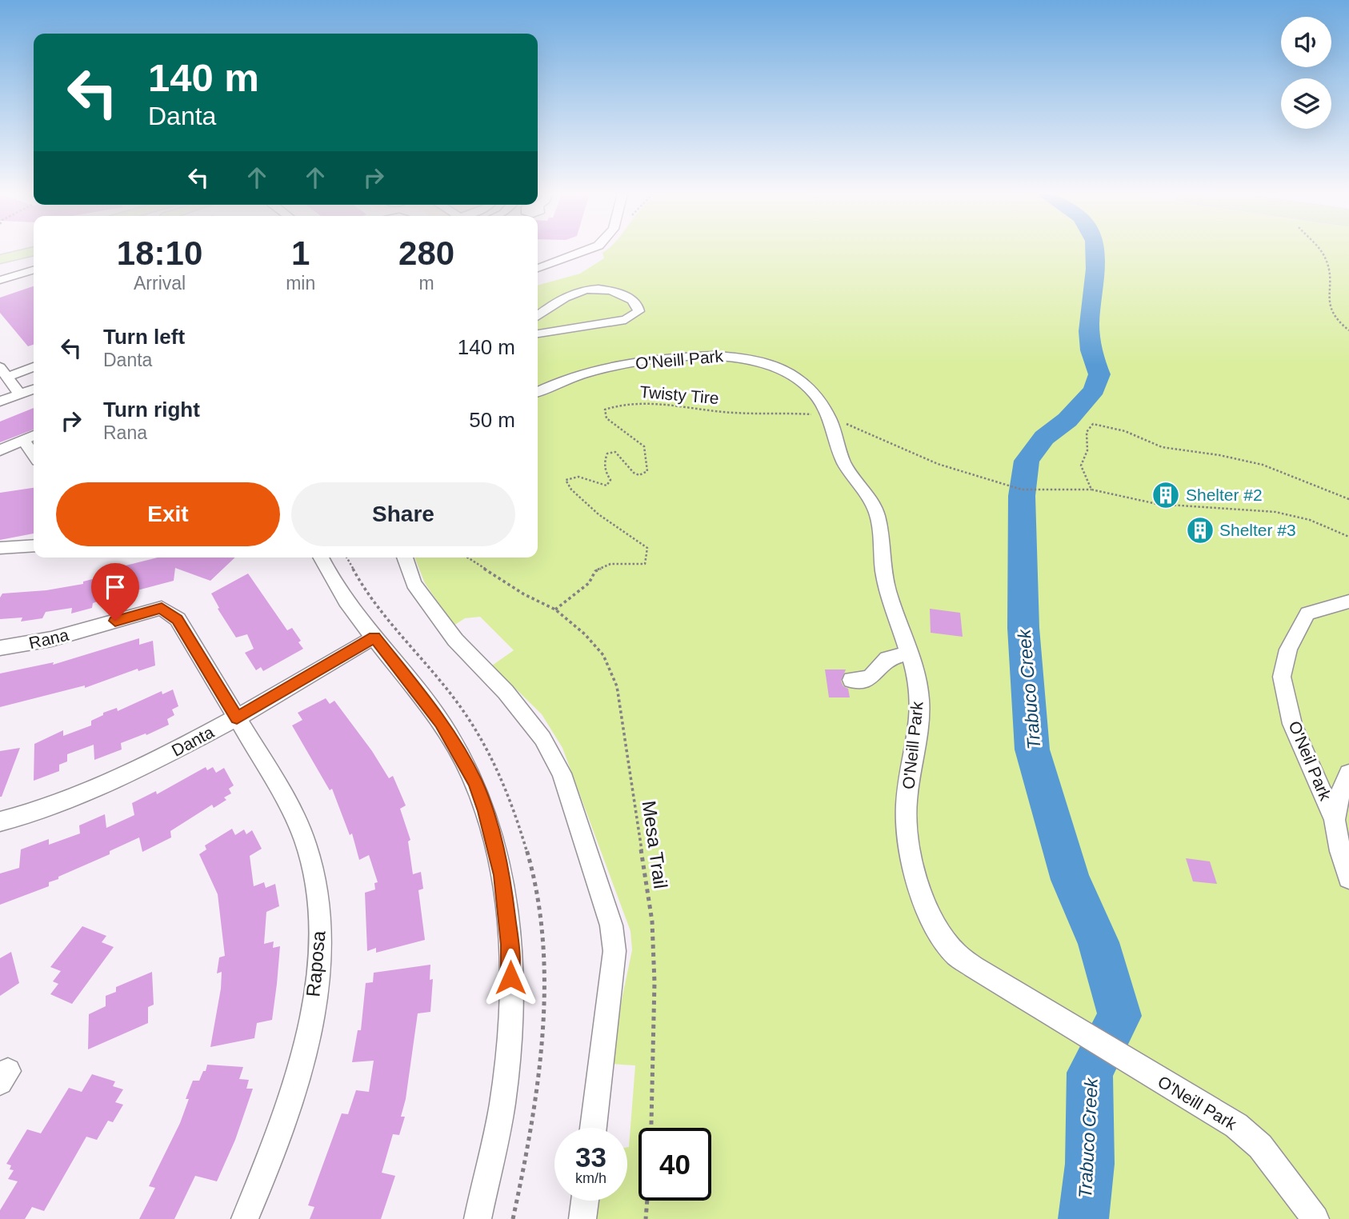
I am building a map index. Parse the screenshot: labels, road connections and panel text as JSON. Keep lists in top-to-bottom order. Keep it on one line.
{"streets":{"street":["O'Neill Park","Rana","Danta","O'Neil Park","Raposa"],"path":["Twisty Tire","Mesa Trail"]},"crossings":[["O'Neill Park","Twisty Tire"],["Twisty Tire","Mesa Trail"],["Rana","Danta"],["Rana","Raposa"],["Danta","Raposa"]],"water":["Trabuco Creek"],"places":{"building":["Shelter #2","Shelter #3"]},"page":{"turn":["140 m","Danta"],"eta":["18:10","Arrival","1","min","280","m"],"list":[{"name":"Turn left","note":"Danta","value":"140 m"},{"name":"Turn right","note":"Rana","value":"50 m"}],"buttons":["Exit","Share"],"speed":"33 km/h","limit":"40"}}
